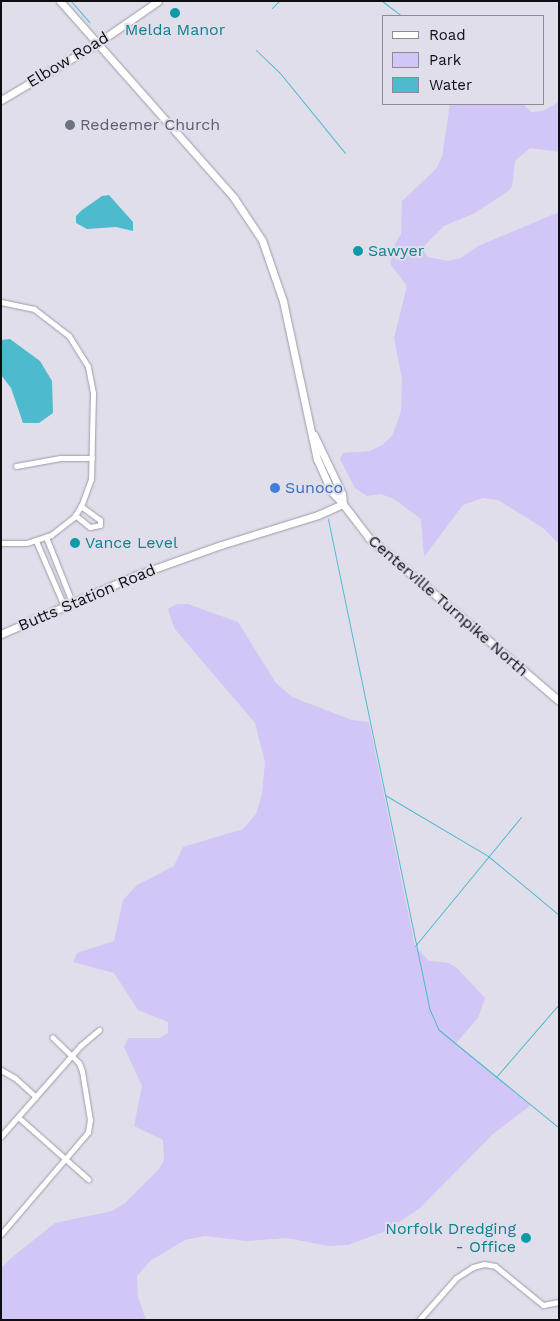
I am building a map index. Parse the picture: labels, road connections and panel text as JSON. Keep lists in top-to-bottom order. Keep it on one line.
{"streets":{"main road":["Elbow Road","Butts Station Road","Centerville Turnpike North"]},"crossings":[["Elbow Road","Centerville Turnpike North"],["Butts Station Road","Centerville Turnpike North"]],"places":["Melda Manor","Redeemer Church","Sawyer","Sunoco","Vance Level","Norfolk Dredging - Office"],"legend":["Road","Park","Water"]}
